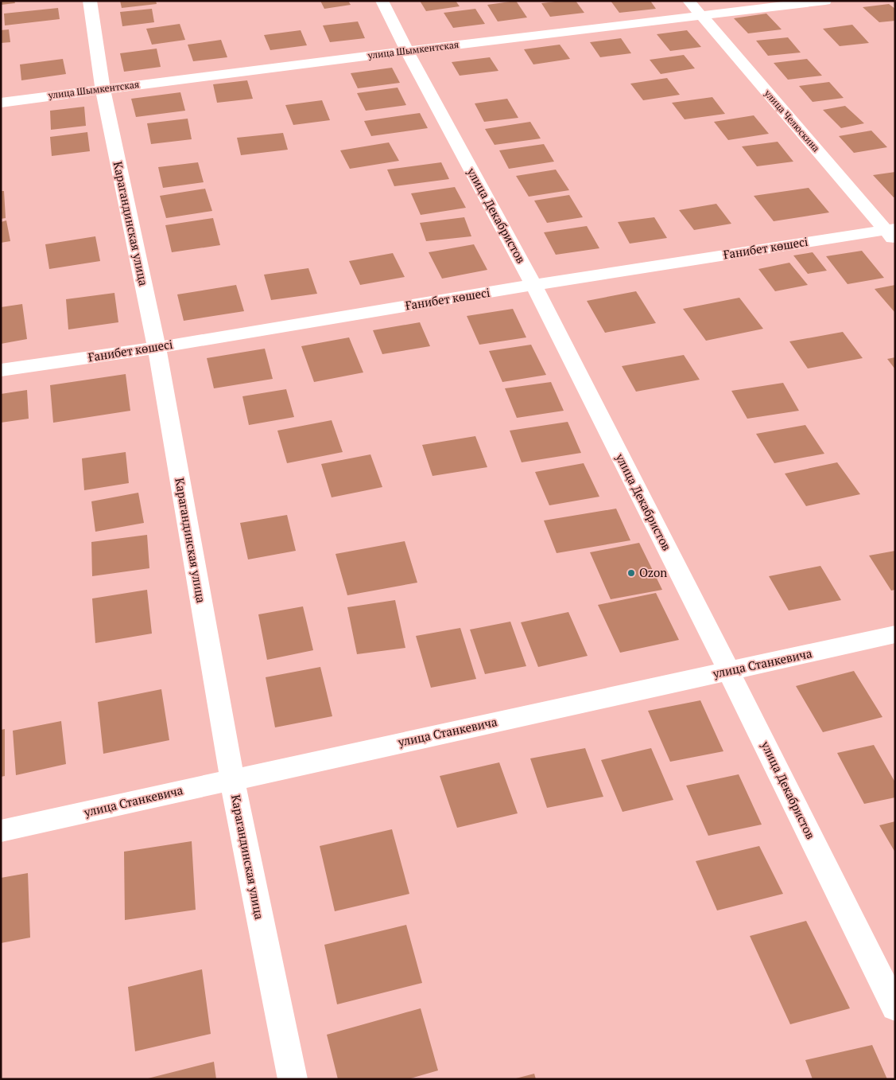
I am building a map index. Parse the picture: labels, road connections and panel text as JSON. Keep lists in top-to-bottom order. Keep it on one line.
{"streets":{"street":["улица Шымкентская","улица Челюскина","улица Декабристов","Карагандинская улица","Ғанибет көшесі","улица Станкевича"]},"crossings":[["улица Шымкентская","улица Челюскина"],["улица Шымкентская","улица Декабристов"],["улица Шымкентская","Карагандинская улица"],["улица Челюскина","Ғанибет көшесі"],["улица Декабристов","Ғанибет көшесі"],["улица Декабристов","улица Станкевича"],["Карагандинская улица","Ғанибет көшесі"],["Карагандинская улица","улица Станкевича"]],"places":["Ozon"]}
